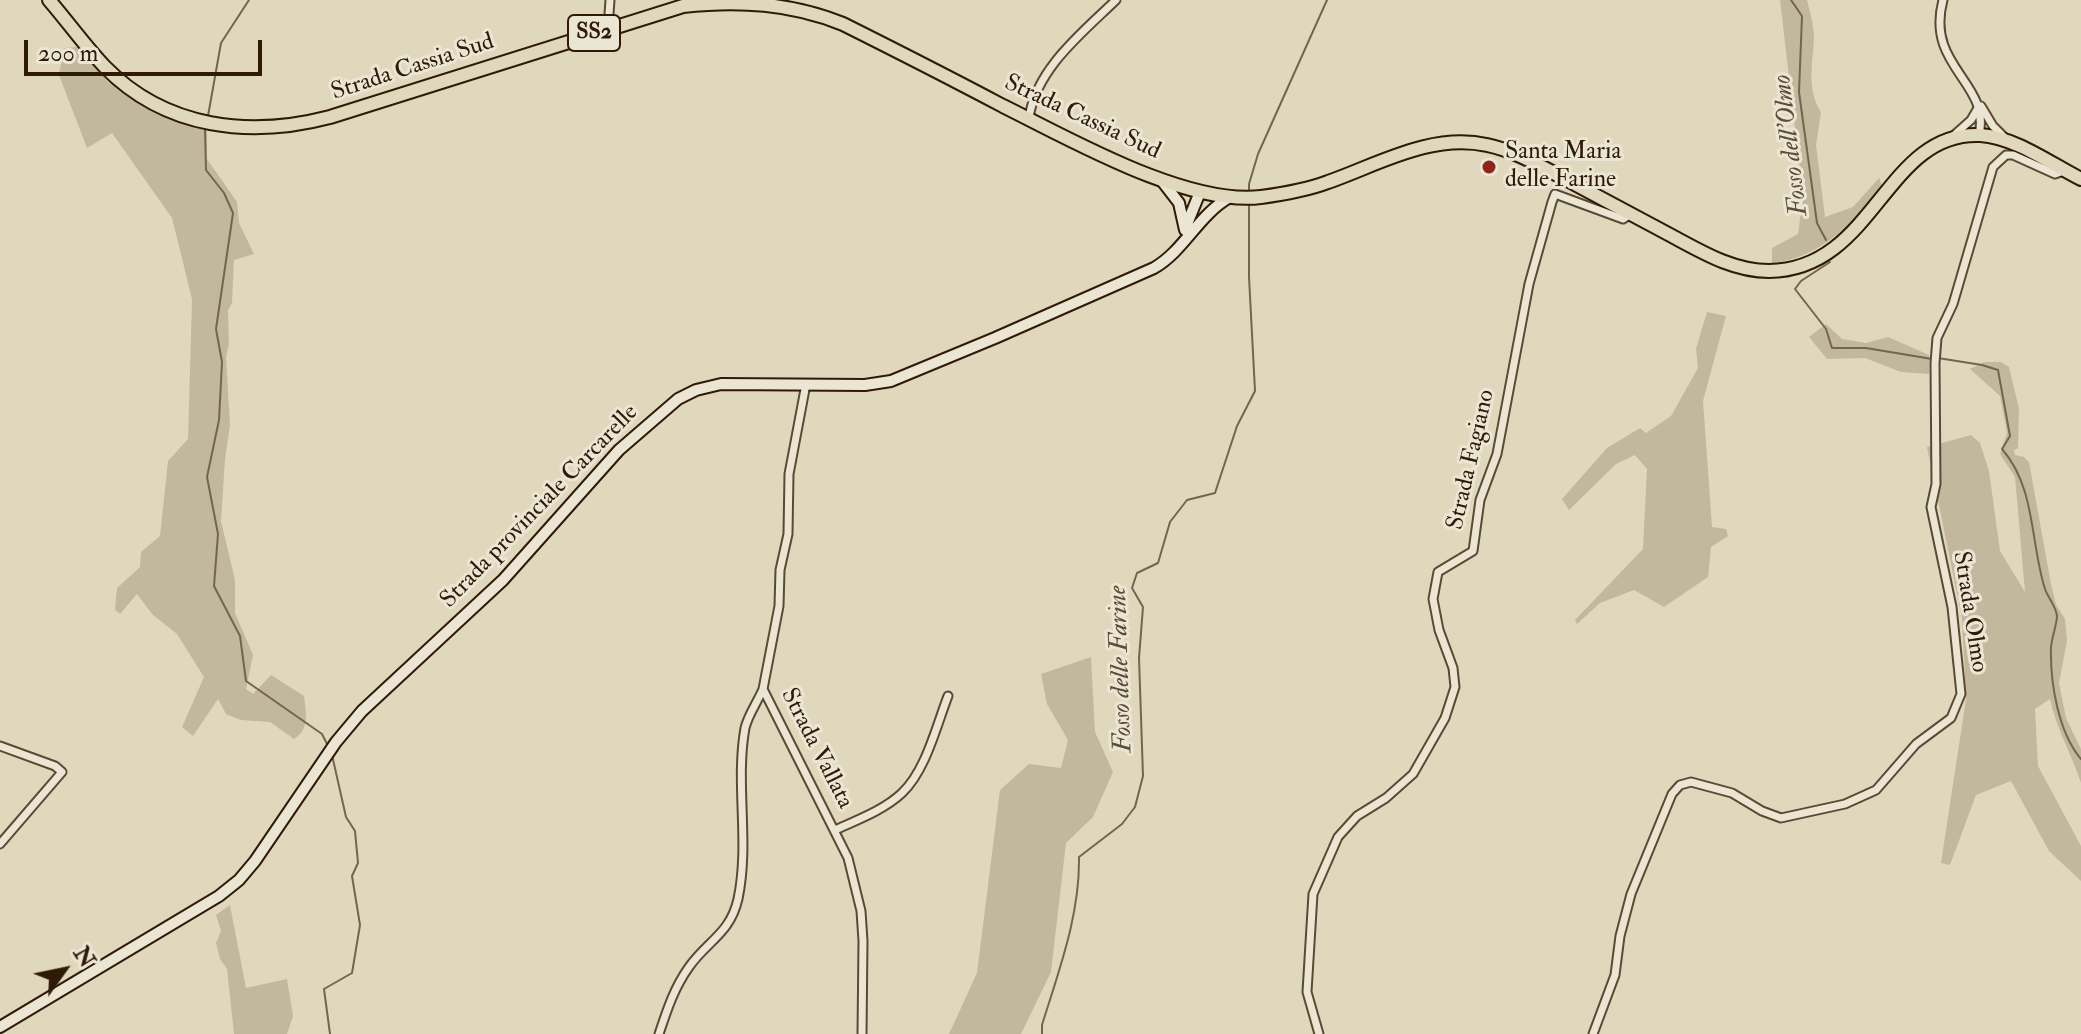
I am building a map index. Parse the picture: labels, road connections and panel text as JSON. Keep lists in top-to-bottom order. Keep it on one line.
{"streets":{"main road":["SS2","Strada Cassia Sud","Strada provinciale Carcarelle"],"street":["Strada Fagiano","Strada Olmo","Strada Vallata"]},"crossings":[["Strada Cassia Sud","Strada Fagiano"],["Strada Cassia Sud","Strada provinciale Carcarelle"],["Strada Cassia Sud","Strada Olmo"],["Strada provinciale Carcarelle","Strada Vallata"]],"water":["Fosso dell'Olmo","Fosso delle Farine"],"places":["Santa Maria delle Farine"],"scale_bar":"200 m","north":"top right"}
